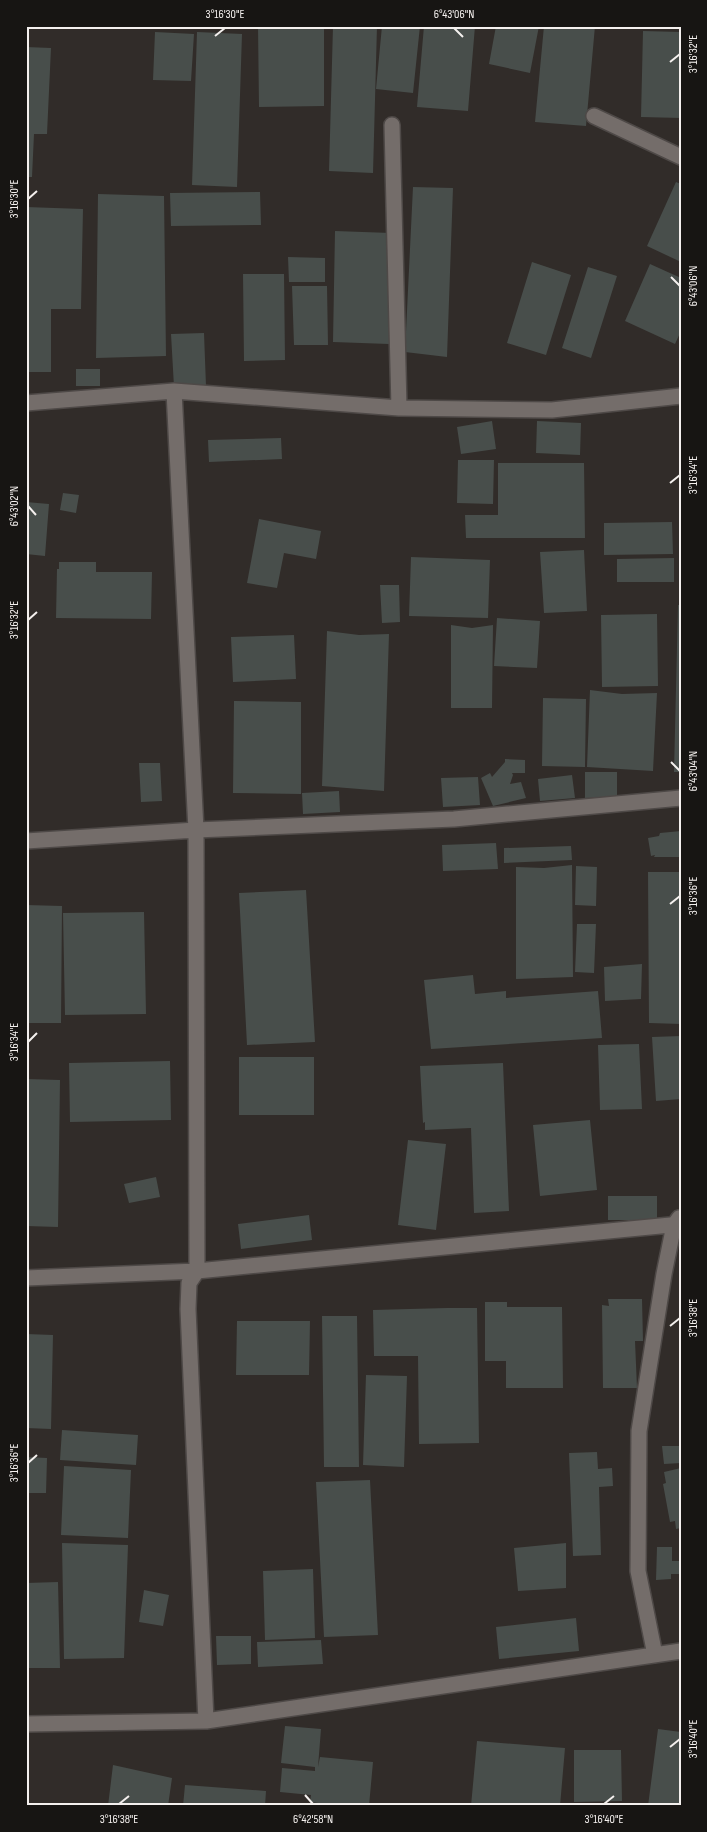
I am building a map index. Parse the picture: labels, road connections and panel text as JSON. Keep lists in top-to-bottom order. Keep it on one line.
{"coordinates":["3°16'30\"E","6°43'06\"N","3°16'32\"E","3°16'34\"E","6°43'02\"N","6°43'04\"N","3°16'36\"E","3°16'38\"E","3°16'40\"E","6°42'58\"N"]}
